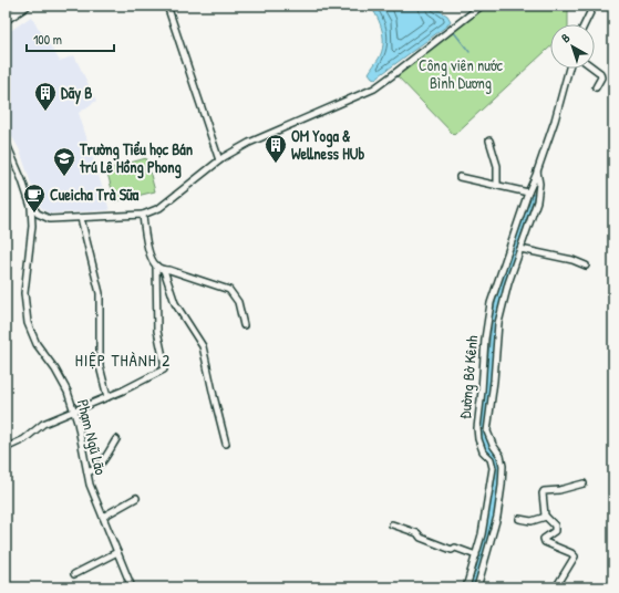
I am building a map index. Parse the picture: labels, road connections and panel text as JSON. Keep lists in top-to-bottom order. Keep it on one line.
{"streets":{"street":["Đường Bờ Kênh","Phạm Ngũ Lão"]},"districts":["HIỆP THÀNH 2"],"parks":["Công viên nước Bình Dương"],"places":{"building":["Dãy B","OM Yoga & Wellness HUb"],"school or university":["Trường Tiểu học Bán trú Lê Hồng Phong"],"cafe":["Cueicha Trà Sữa"]},"scale_bar":"100 m","north":"top left"}
